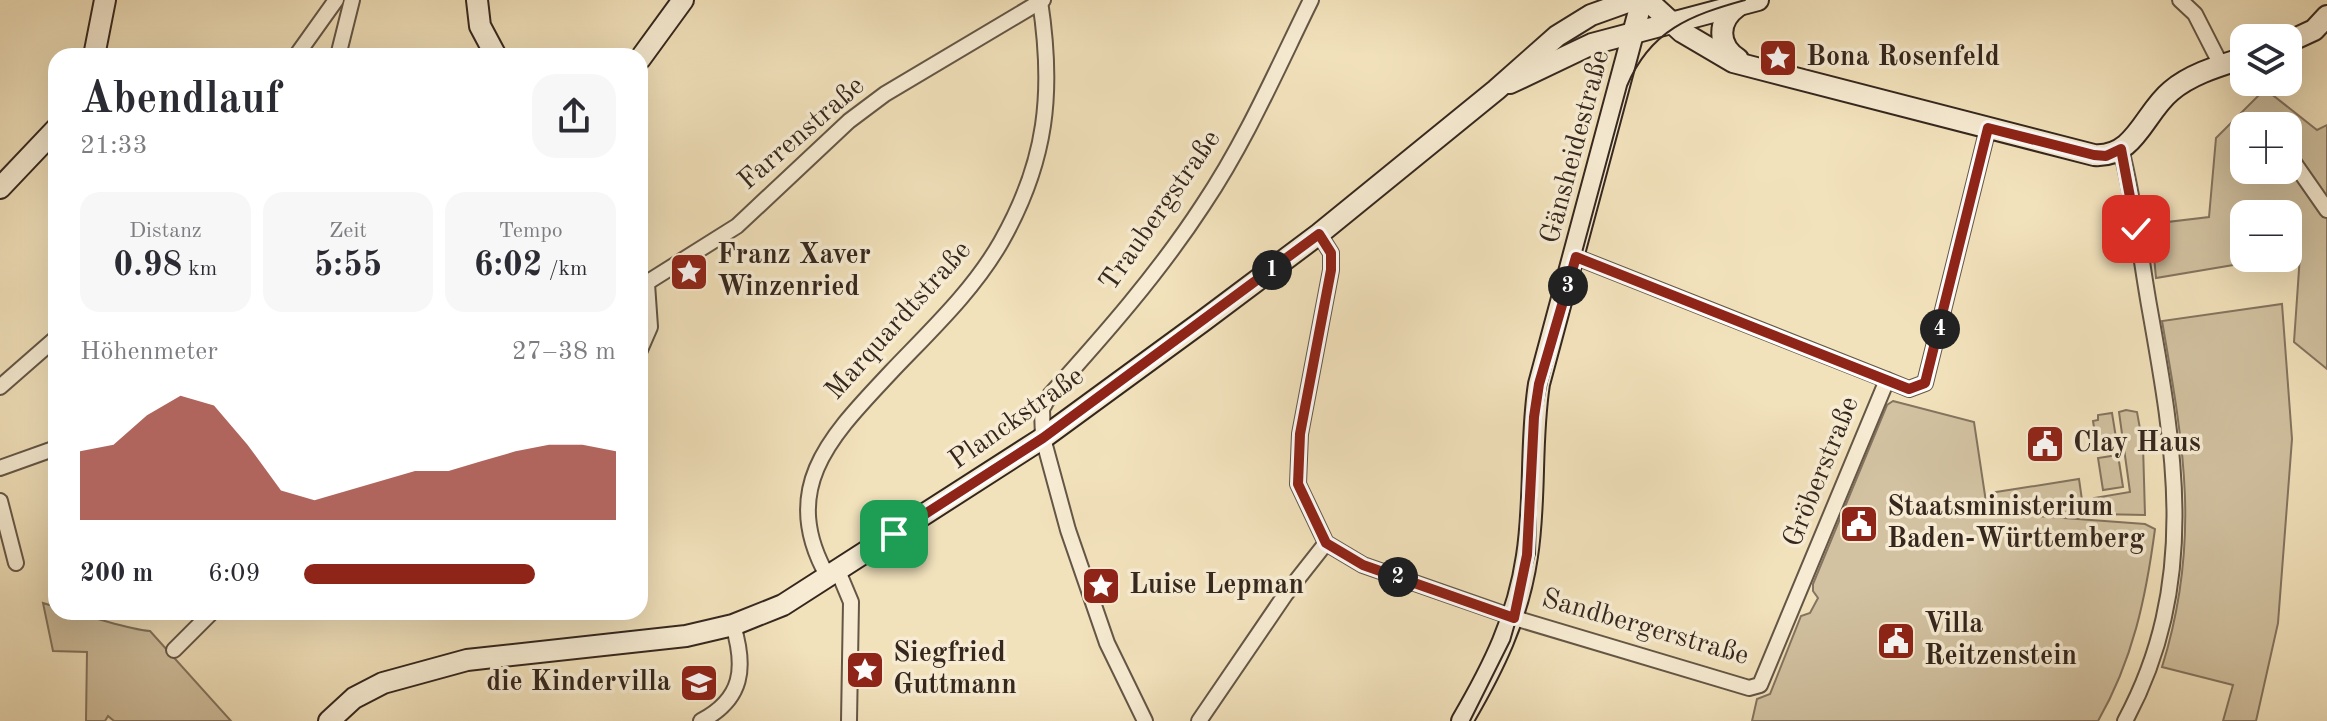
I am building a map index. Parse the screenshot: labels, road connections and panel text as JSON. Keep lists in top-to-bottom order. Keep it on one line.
{"streets":{"street":["Farrenstraße","Gänsheidestraße","Traubergstraße","Marquardtstraße","Planckstraße","Gröberstraße","Sandbergerstraße"]},"crossings":[["Farrenstraße","Marquardtstraße"],["Gänsheidestraße","Planckstraße"],["Gänsheidestraße","Sandbergerstraße"],["Traubergstraße","Planckstraße"],["Marquardtstraße","Planckstraße"],["Gröberstraße","Sandbergerstraße"]],"places":{"place":["Bona Rosenfeld","Franz Xaver Winzenried","Luise Lepman","Siegfried Guttmann"],"public building":["Clay Haus","Staatsministerium Baden-Württemberg","Villa Reitzenstein"],"school or university":["die Kindervilla"]},"page":{"map_buttons":["+","−"],"heading":["Abendlauf","21:33"],"stats":[["Distanz","0.98 km"],["Zeit","5:55"],["Tempo","6:02 /km"]],"pins":["1","3","4","2"],"chart":["Höhenmeter","27–38 m"],"list":[{"name":"200 m","note":"6:09"}]}}
